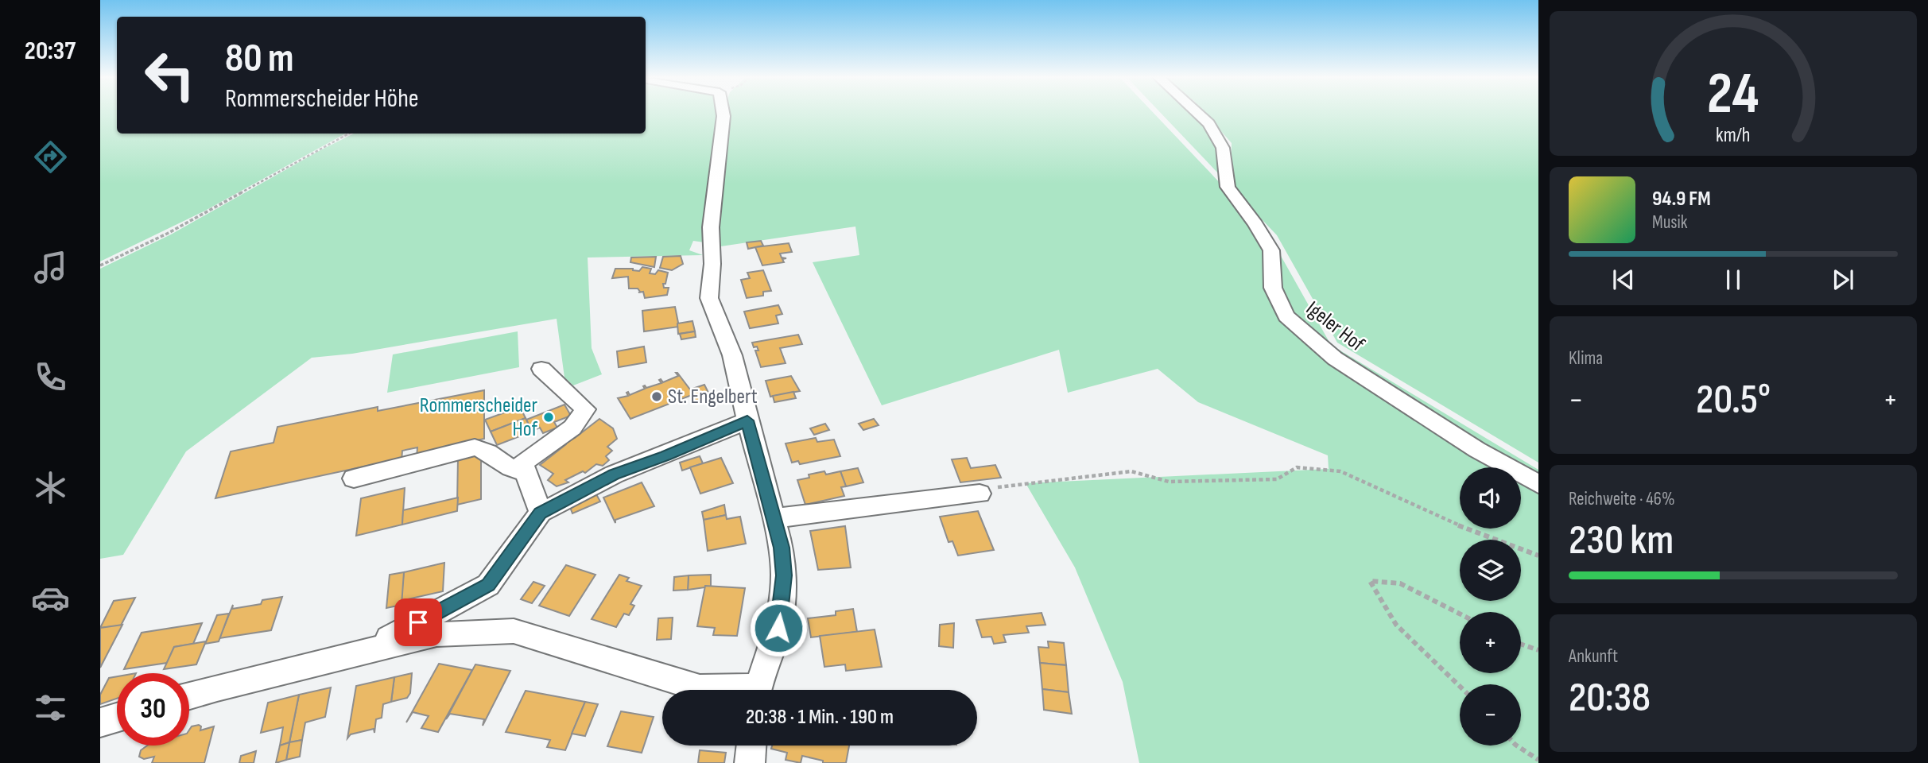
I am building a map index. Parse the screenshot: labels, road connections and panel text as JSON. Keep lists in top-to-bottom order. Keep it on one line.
{"streets":{"street":["Igeler Hof"]},"places":["St. Engelbert","Rommerscheider Hof"],"page":{"tabs":"20:37","turn":["80 m","Rommerscheider Höhe"],"song":["94.9 FM","Musik"],"tile":["Klima",["Reichweite · 46%","230 km"],["Ankunft","20:38"]],"heat":["−","20.5°","+"],"map_buttons":["+","−"],"limit":"30","trip":"20:38 · 1 Min. · 190 m","gauge":["24","km/h"]}}
